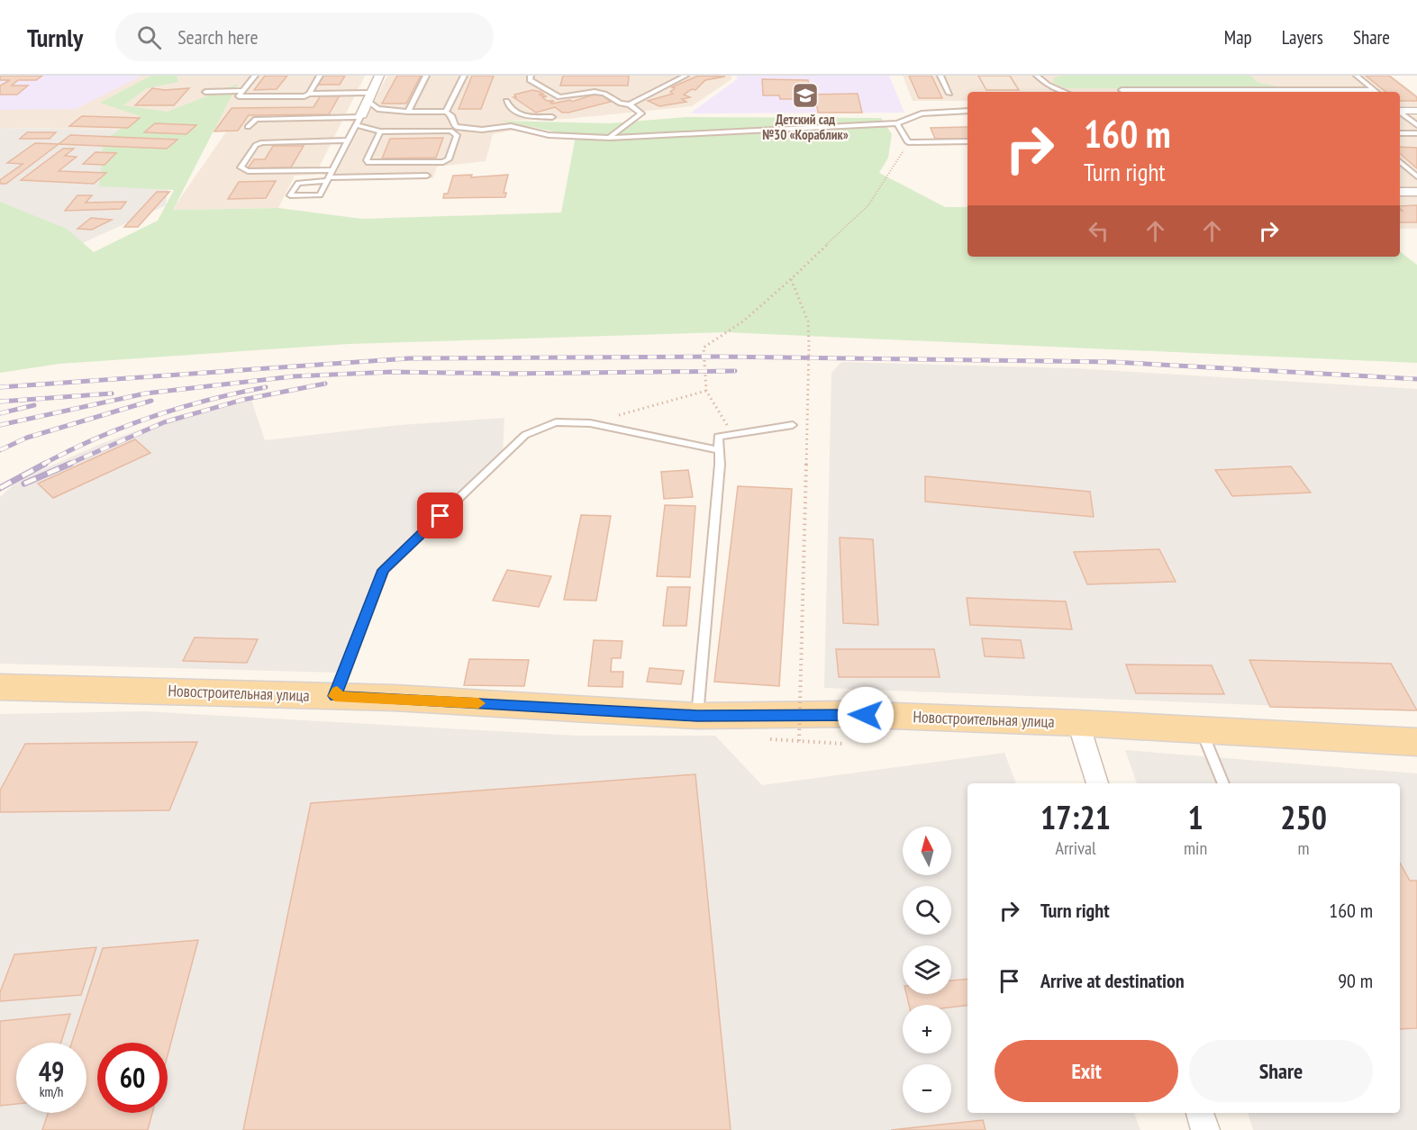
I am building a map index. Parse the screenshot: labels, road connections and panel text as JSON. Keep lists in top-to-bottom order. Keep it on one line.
{"streets":{"main road":["Новостроительная улица"]},"places":{"school or university":["Детский сад №30 «Кораблик»"]},"north":"top","page":{"header":"Turnly","search":"Search here","nav":["Map","Layers","Share"],"turn":["160 m","Turn right"],"eta":["17:21","Arrival","1","min","250","m"],"map_buttons":["+","−"],"list":[{"name":"Turn right","value":"160 m"},{"name":"Arrive at destination","value":"90 m"}],"buttons":["Exit","Share"],"speed":"49 km/h","limit":"60"}}
